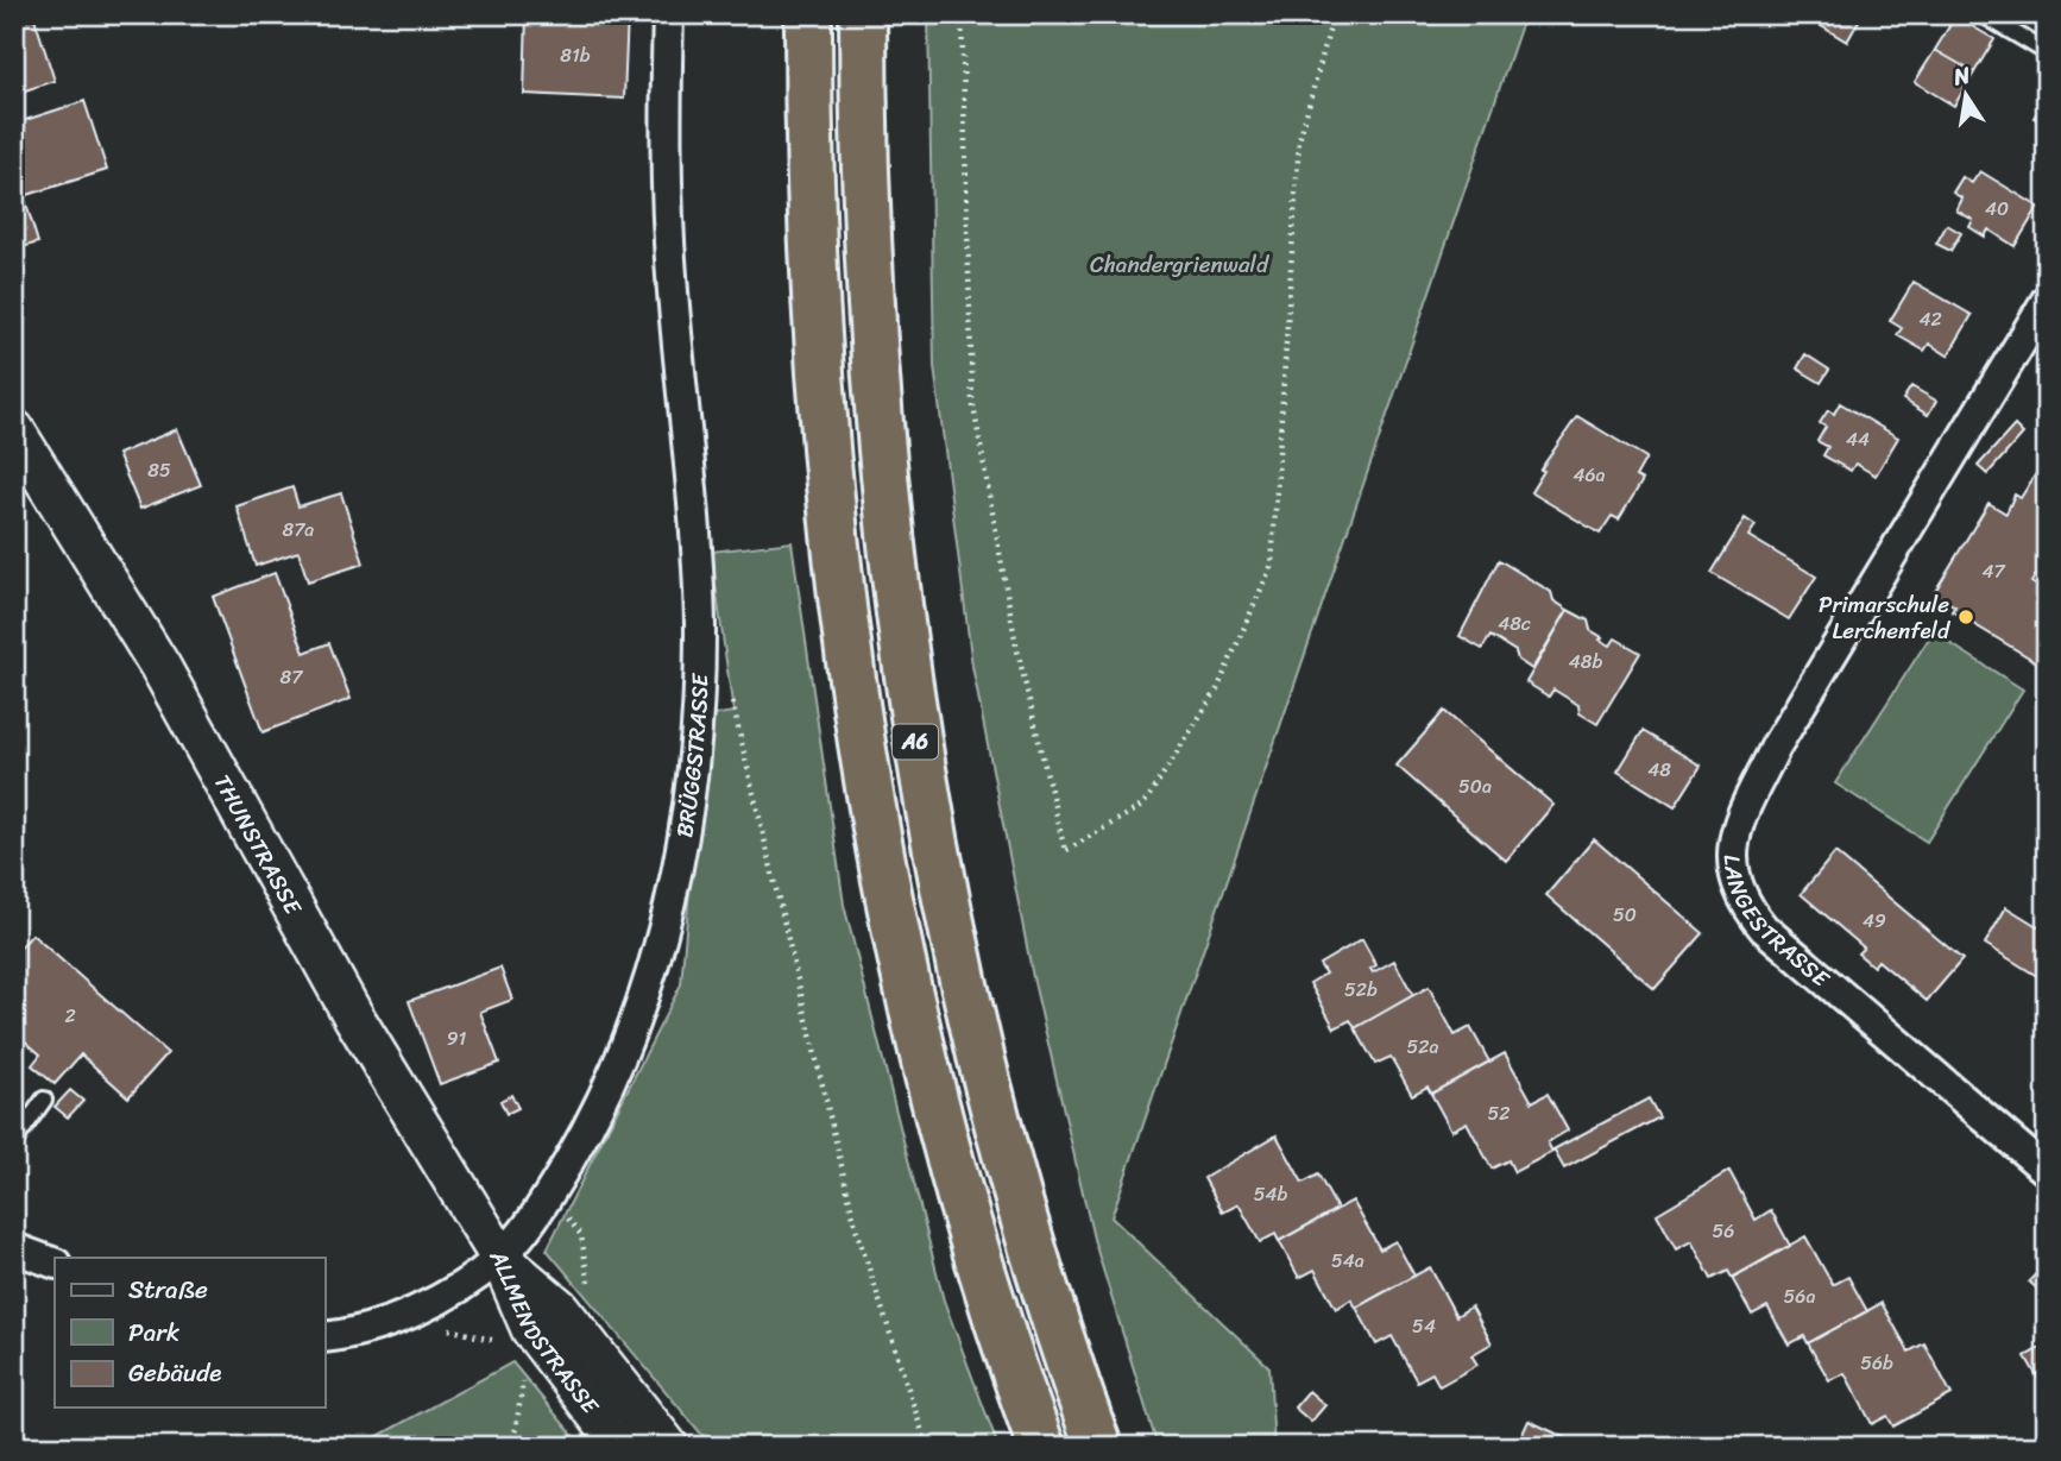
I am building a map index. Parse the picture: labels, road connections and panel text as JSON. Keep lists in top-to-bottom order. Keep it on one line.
{"streets":{"highway":["A6"],"main road":["THUNSTRASSE","ALLMENDSTRASSE"],"street":["BRÜGGSTRASSE","LANGESTRASSE"]},"crossings":[["BRÜGGSTRASSE","THUNSTRASSE"],["BRÜGGSTRASSE","ALLMENDSTRASSE"],["THUNSTRASSE","ALLMENDSTRASSE"]],"parks":["Chandergrienwald"],"places":["Primarschule Lerchenfeld"],"house_numbers":["81b","40","42","44","85","46a","87a","47","48c","48b","87","48","50a","50","49","52b","2","91","52a","52","54b","56","54a","56a","54","56b"],"legend":["Straße","Park","Gebäude"],"north":"top"}
